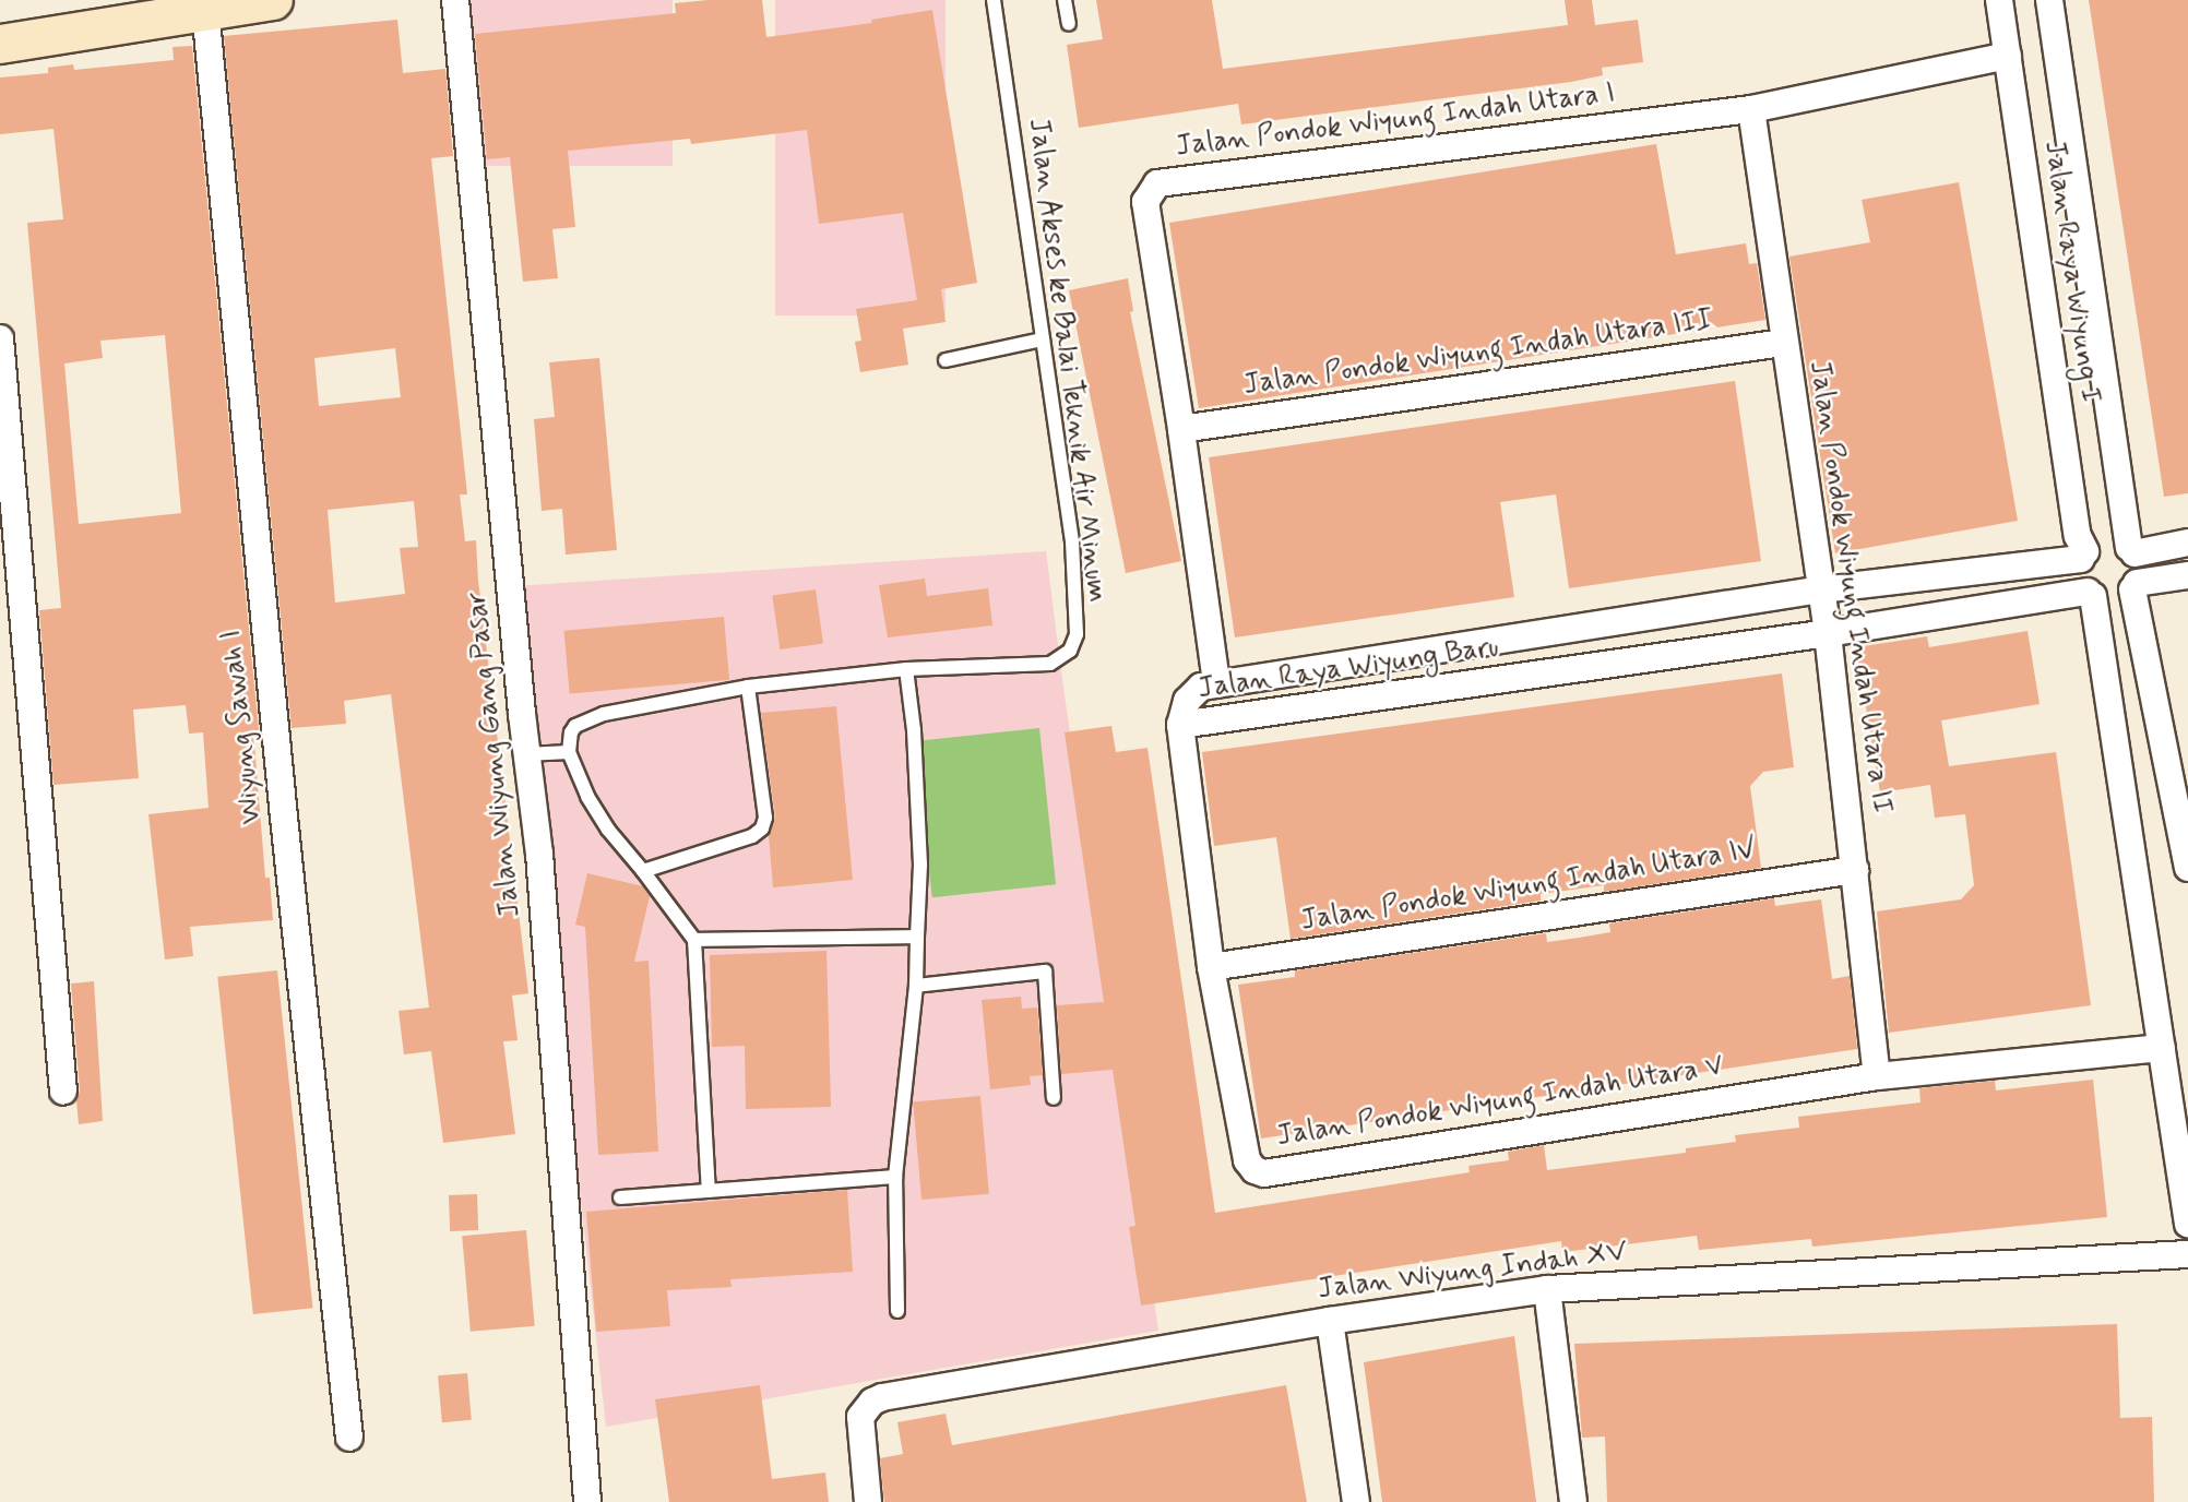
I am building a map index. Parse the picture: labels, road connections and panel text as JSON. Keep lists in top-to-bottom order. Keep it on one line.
{"streets":{"street":["Jalan Pondok Wiyung Indah Utara I","Jalan Raya Wiyung I","Jalan Pondok Wiyung Indah Utara III","Jalan Pondok Wiyung Indah Utara II","Jalan Raya Wiyung Baru","Wiyung Sawah I","Jalan Wiyung Gang Pasar","Jalan Pondok Wiyung Indah Utara IV","Jalan Pondok Wiyung Indah Utara V","Jalan Wiyung Indah XV"],"lane":["Jalan Akses ke Balai Teknik Air Minum"]},"crossings":[["Jalan Pondok Wiyung Indah Utara I","Jalan Raya Wiyung I"],["Jalan Pondok Wiyung Indah Utara I","Jalan Pondok Wiyung Indah Utara III"],["Jalan Pondok Wiyung Indah Utara I","Jalan Pondok Wiyung Indah Utara II"],["Jalan Pondok Wiyung Indah Utara I","Jalan Raya Wiyung Baru"],["Jalan Raya Wiyung I","Jalan Raya Wiyung Baru"],["Jalan Pondok Wiyung Indah Utara III","Jalan Pondok Wiyung Indah Utara II"],["Jalan Pondok Wiyung Indah Utara II","Jalan Raya Wiyung Baru"],["Jalan Pondok Wiyung Indah Utara II","Jalan Pondok Wiyung Indah Utara IV"],["Jalan Pondok Wiyung Indah Utara II","Jalan Pondok Wiyung Indah Utara V"],["Jalan Raya Wiyung Baru","Jalan Pondok Wiyung Indah Utara V"],["Jalan Pondok Wiyung Indah Utara IV","Jalan Pondok Wiyung Indah Utara V"]]}
